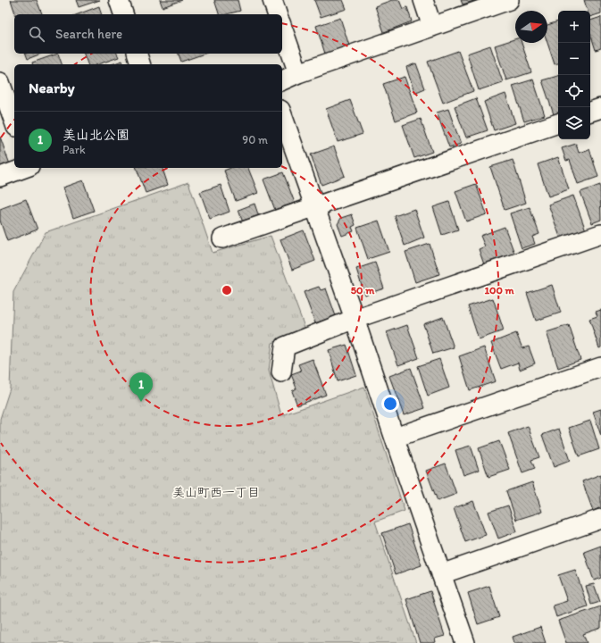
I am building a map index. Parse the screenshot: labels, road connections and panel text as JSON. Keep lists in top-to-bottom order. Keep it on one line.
{"districts":["美山町西一丁目"],"north":"right","page":{"map_buttons":["+","−"],"search":"Search here","heading":"Nearby","list":[{"mark":"1","name":"美山北公園","note":"Park","value":"90 m"}],"pins":"1"},"rings":["50 m","100 m"]}
